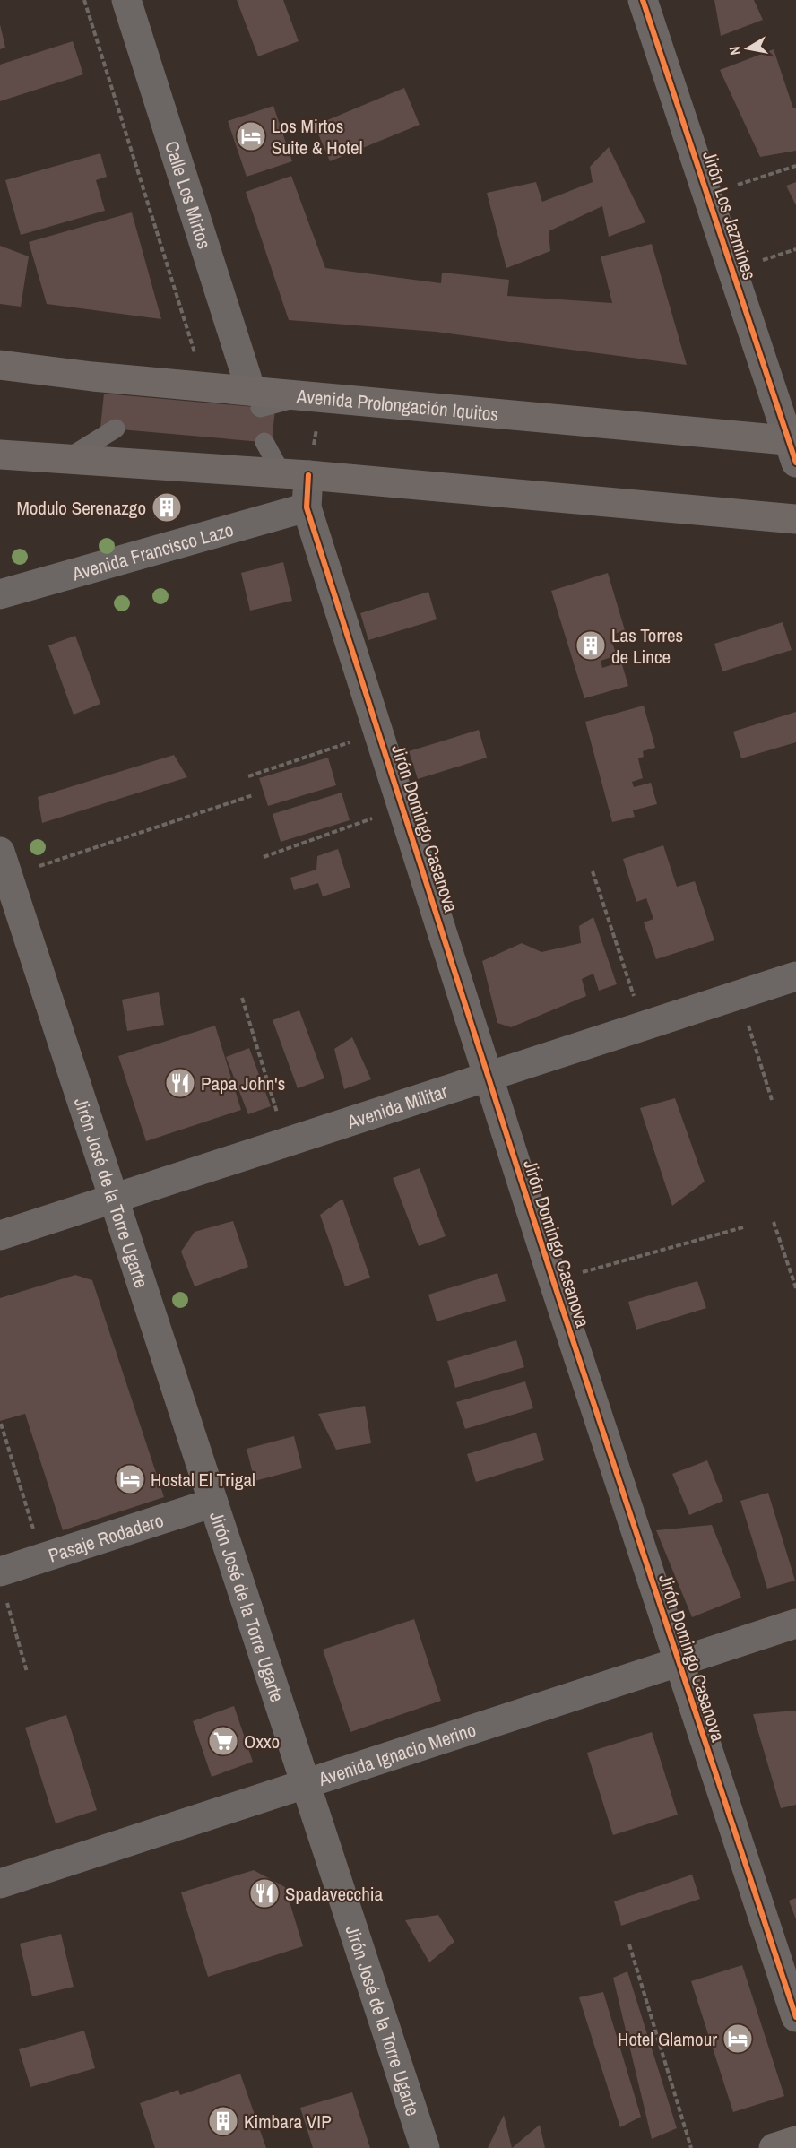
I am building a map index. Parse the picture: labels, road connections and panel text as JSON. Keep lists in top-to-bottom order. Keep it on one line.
{"streets":{"main road":["Avenida Prolongación Iquitos"],"street":["Calle Los Mirtos","Jirón Los Jazmines","Avenida Francisco Lazo","Jirón Domingo Casanova","Avenida Militar","Jirón José de la Torre Ugarte","Pasaje Rodadero","Avenida Ignacio Merino"]},"crossings":[["Calle Los Mirtos","Avenida Prolongación Iquitos"],["Jirón Los Jazmines","Avenida Prolongación Iquitos"],["Avenida Francisco Lazo","Jirón Domingo Casanova"],["Jirón Domingo Casanova","Avenida Militar"],["Jirón Domingo Casanova","Avenida Ignacio Merino"],["Avenida Militar","Jirón José de la Torre Ugarte"],["Jirón José de la Torre Ugarte","Pasaje Rodadero"],["Jirón José de la Torre Ugarte","Avenida Ignacio Merino"]],"places":{"hotel":["Los Mirtos Suite & Hotel","Hostal El Trigal","Hotel Glamour"],"building":["Modulo Serenazgo","Las Torres de Lince","Kimbara VIP"],"restaurant":["Papa John's","Spadavecchia"],"supermarket":["Oxxo"]},"north":"left"}
